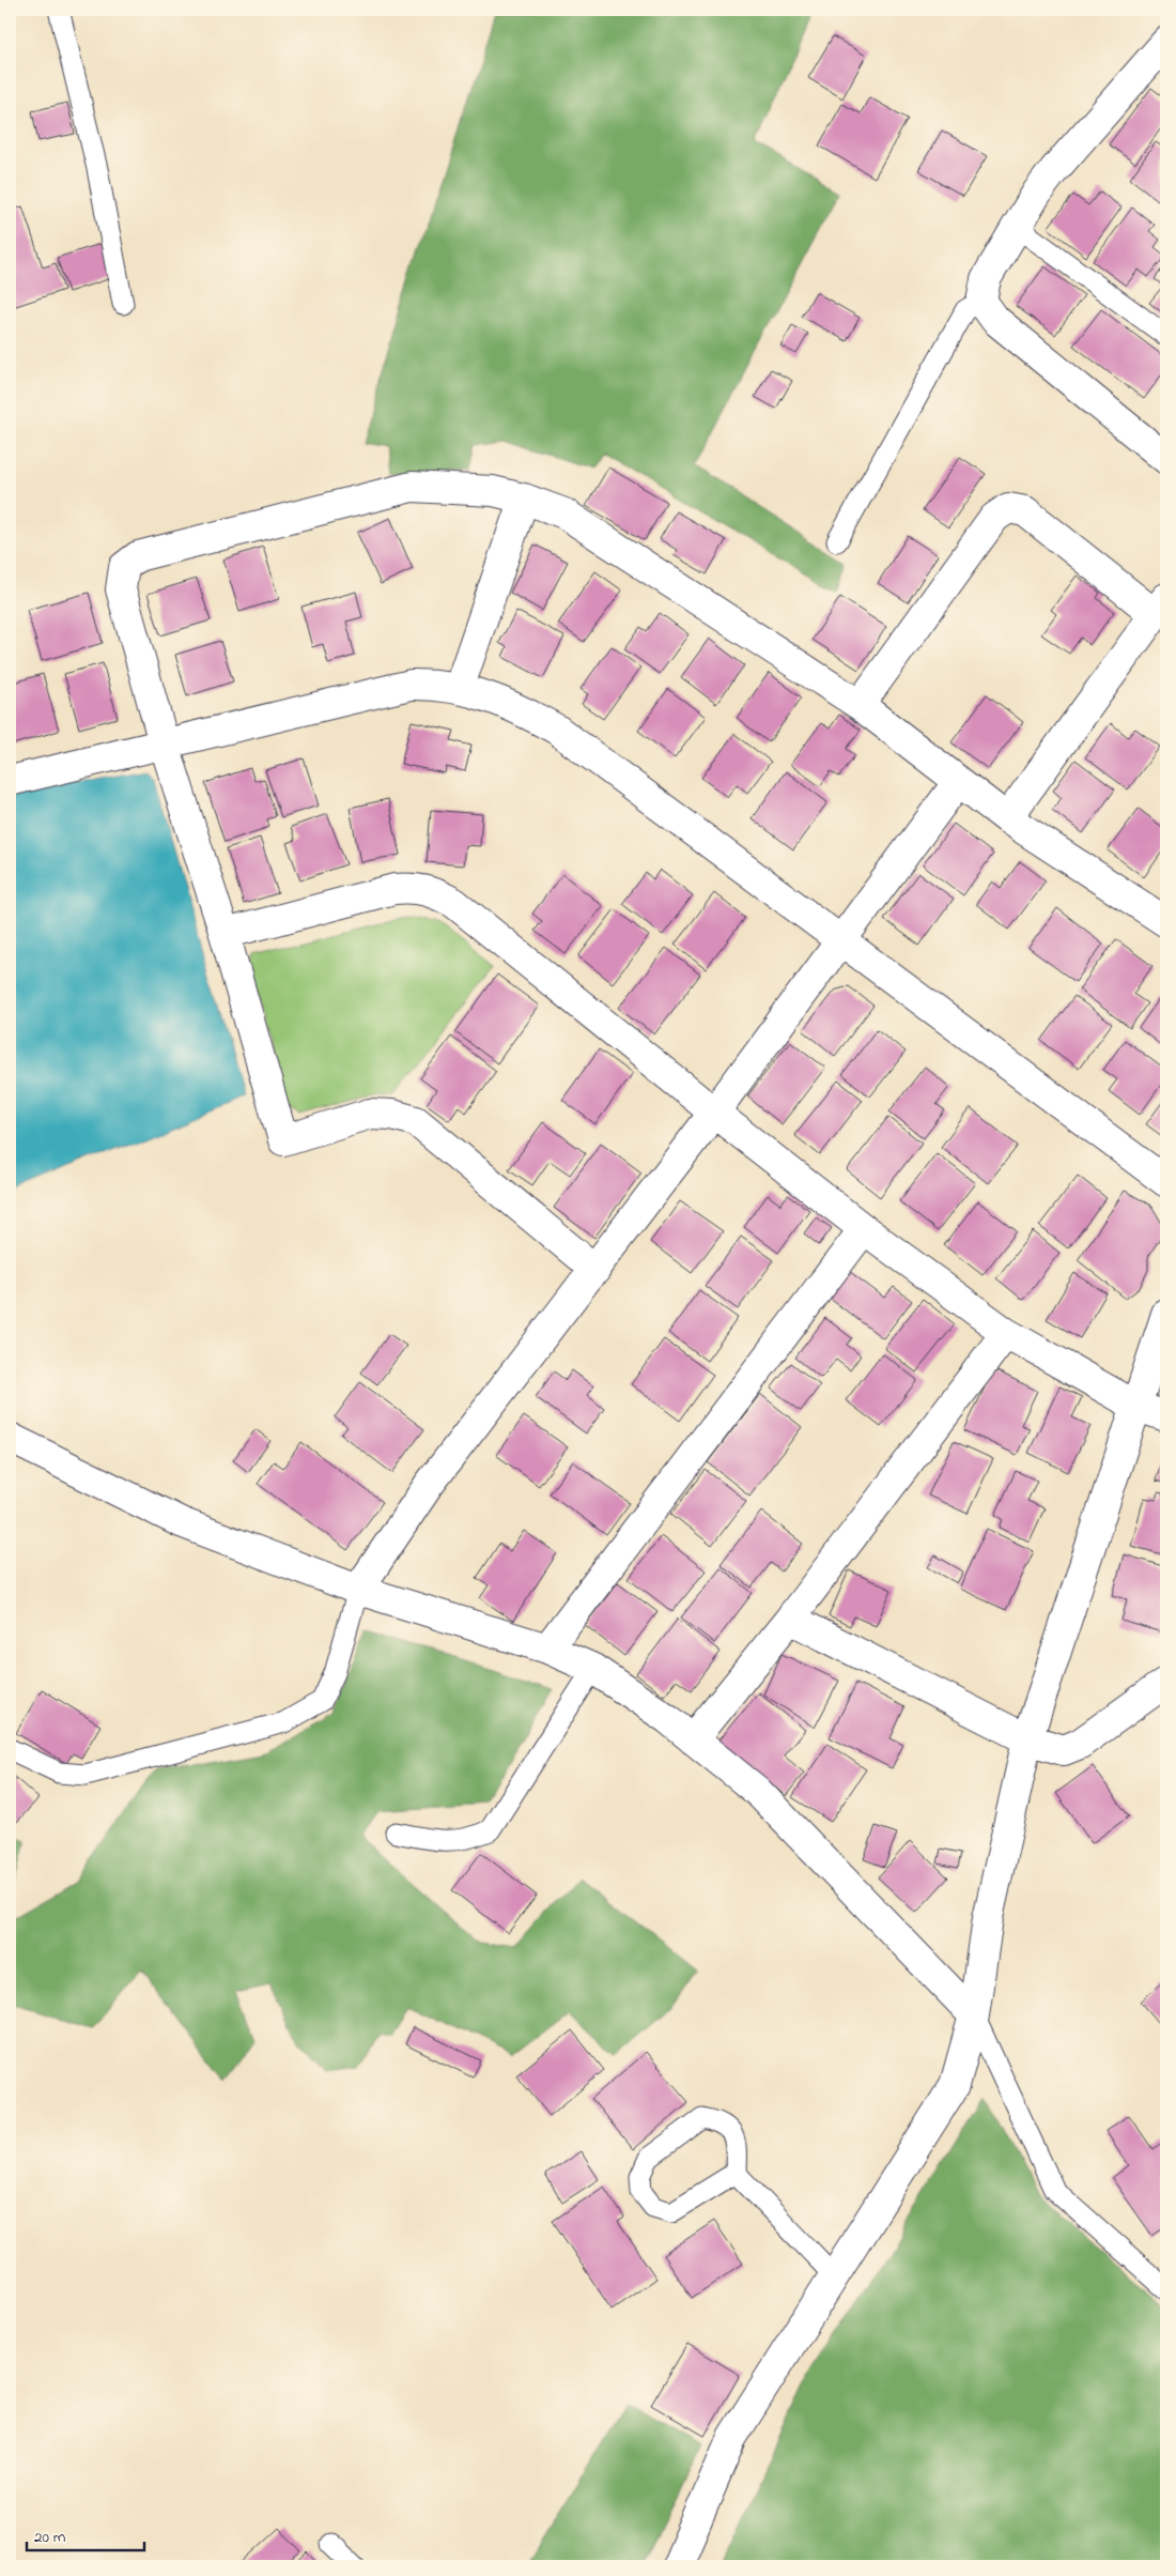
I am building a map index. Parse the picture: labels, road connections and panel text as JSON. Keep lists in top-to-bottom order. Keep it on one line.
{"scale_bar":"20 m"}
